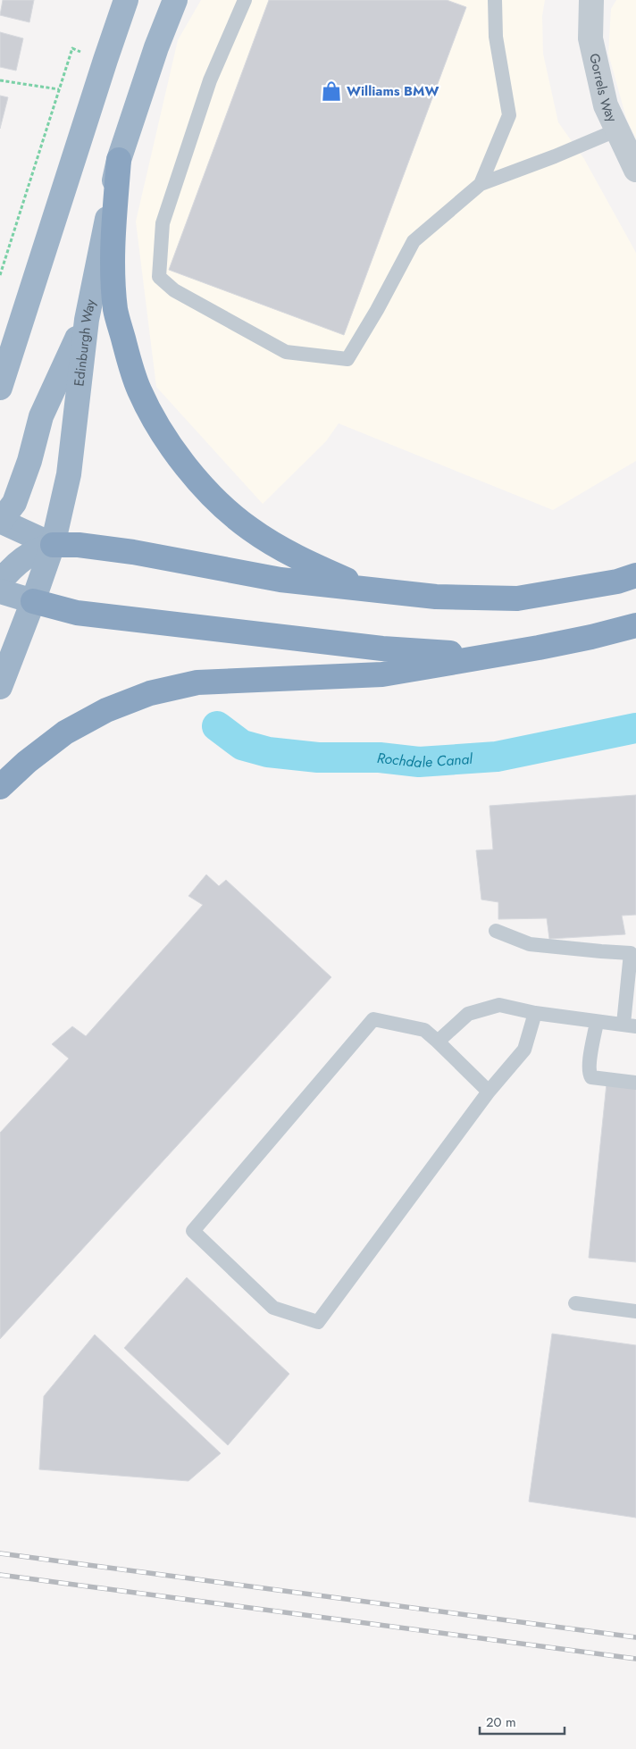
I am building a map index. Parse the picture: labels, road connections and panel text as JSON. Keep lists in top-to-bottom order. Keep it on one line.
{"streets":{"highway":["Edinburgh Way"],"street":["Gorrels Way"]},"water":["Rochdale Canal"],"places":{"shop":["Williams BMW"]},"scale_bar":"20 m"}
